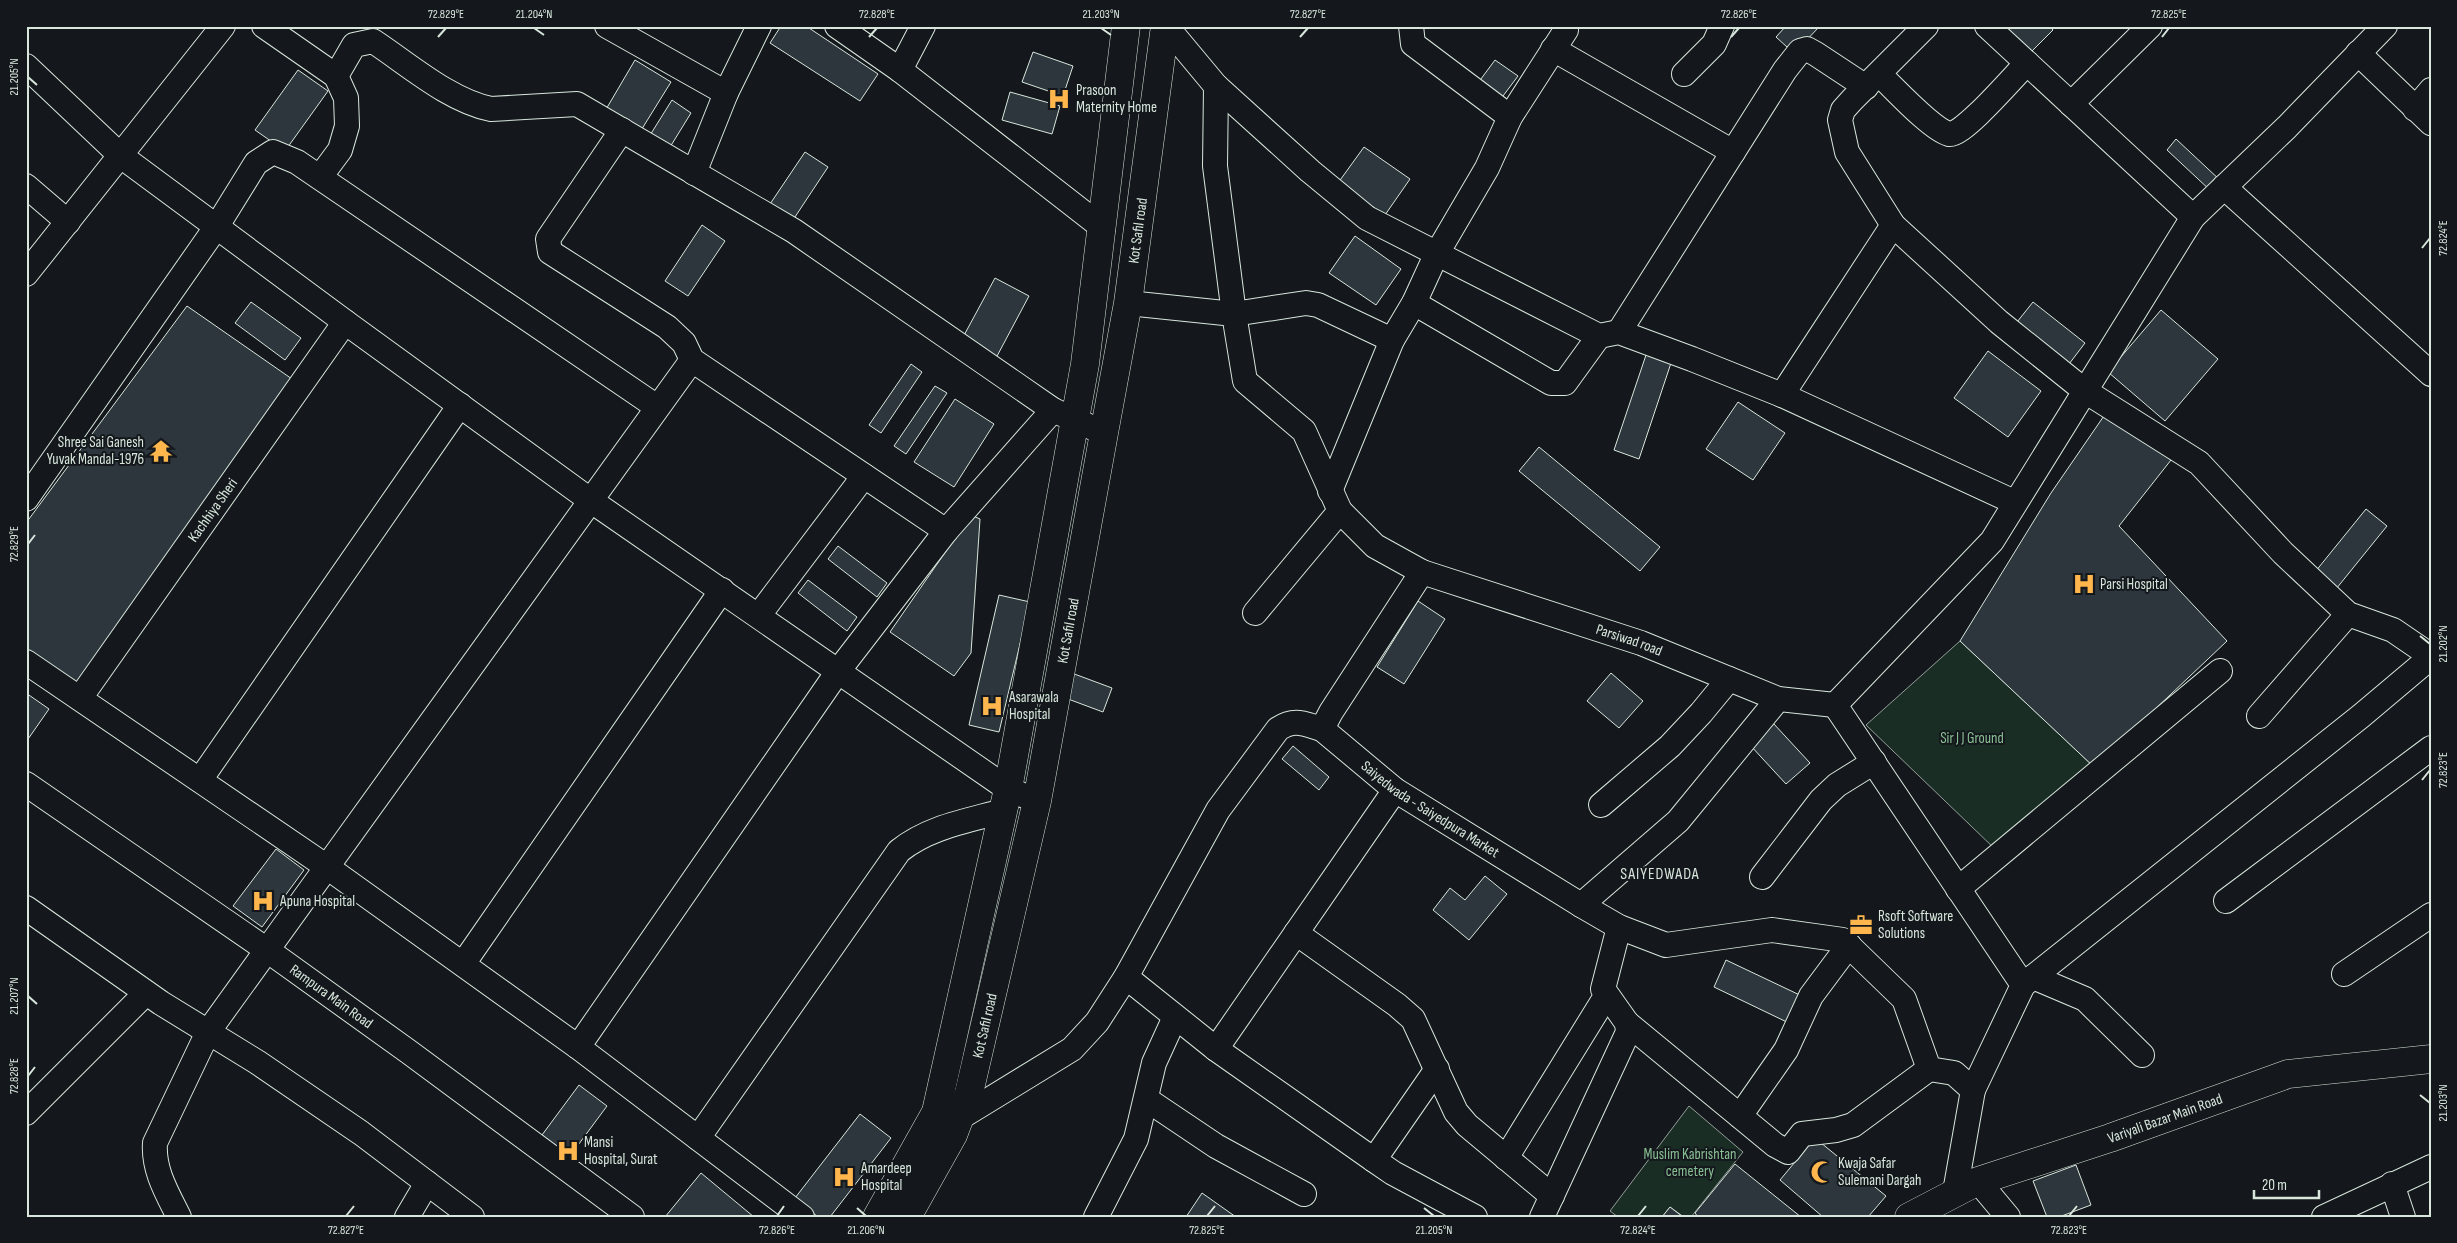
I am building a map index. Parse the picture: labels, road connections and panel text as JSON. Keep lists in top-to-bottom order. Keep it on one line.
{"streets":{"main road":["Kot Safil road","Variyali Bazar Main Road"],"street":["Kachhiya Sheri","Parsiwad road","Saiyedwada - Saiyedpura Market","Rampura Main Road"]},"districts":["SAIYEDWADA"],"parks":["Sir J J Ground","Muslim Kabrishtan cemetery"],"places":{"hospital":["Prasoon Maternity Home","Parsi Hospital","Asarawala Hospital","Apuna Hospital","Mansi Hospital, Surat","Amardeep Hospital"],"temple":["Shree Sai Ganesh Yuvak Mandal-1976"],"office":["Rsoft Software Solutions"],"mosque":["Kwaja Safar Sulemani Dargah"]},"scale_bar":"20 m","coordinates":["72.829°E","21.204°N","72.828°E","21.203°N","72.827°E","72.826°E","72.825°E","21.205°N","72.824°E","21.202°N","72.823°E","21.207°N","21.206°N"]}
